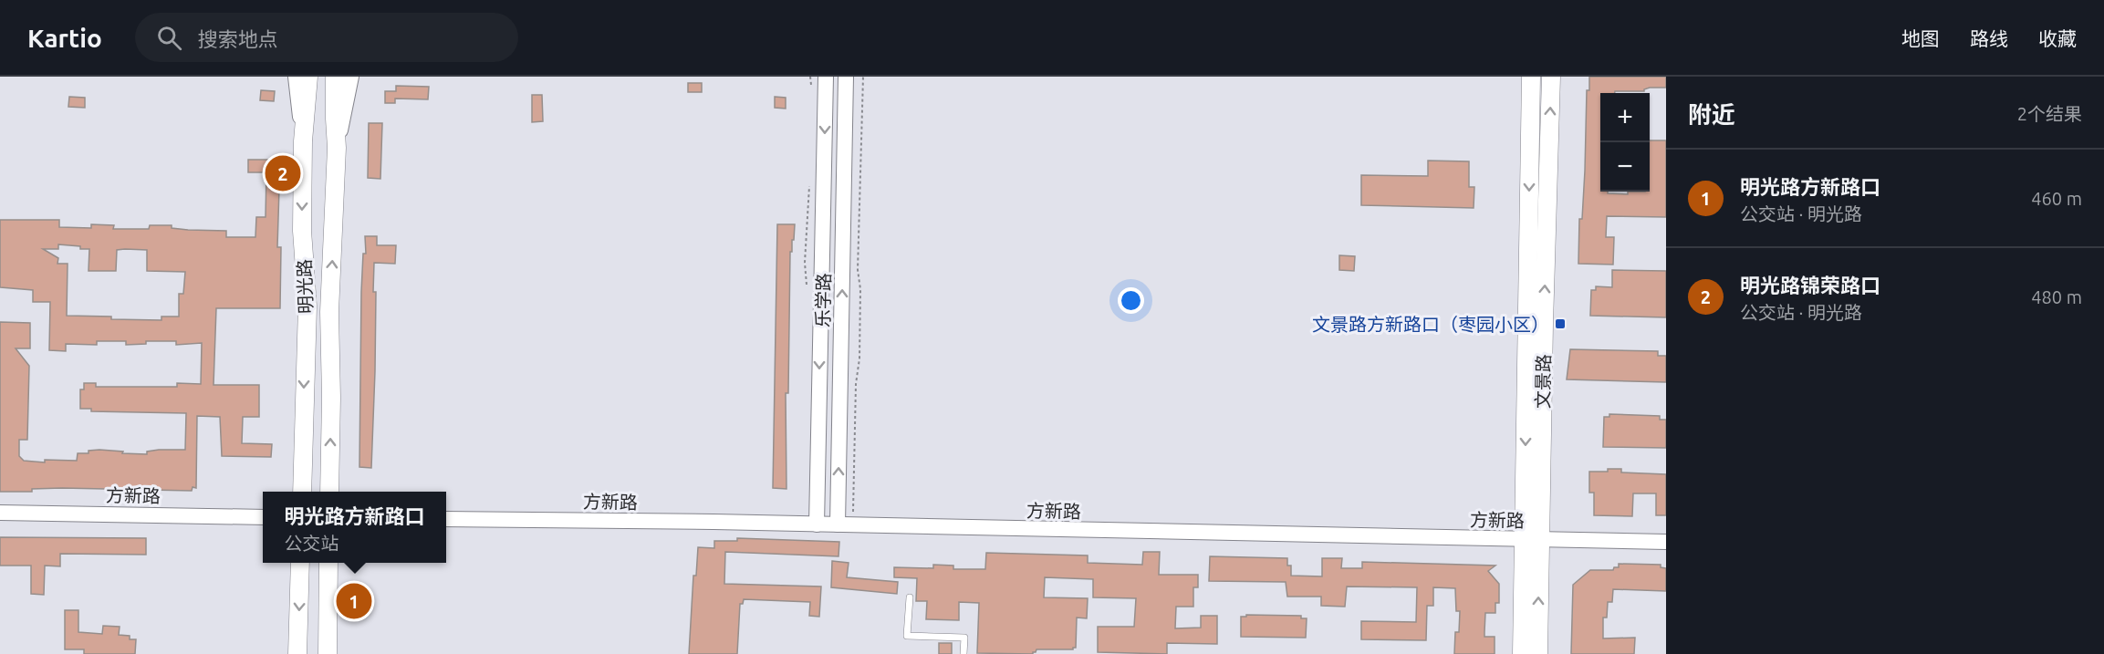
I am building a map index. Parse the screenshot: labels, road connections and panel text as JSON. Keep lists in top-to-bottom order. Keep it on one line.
{"streets":{"main road":["明光路","文景路"],"street":["乐学路","方新路"]},"crossings":[["乐学路","方新路"],["文景路","方新路"]],"places":{"transit":["文景路方新路口（枣园小区）"]},"page":{"header":"Kartio","search":"搜索地点","nav":["地图","路线","收藏"],"heading":["附近","2个结果"],"map_buttons":["+","−"],"list":[{"mark":"1","name":"明光路方新路口","note":"公交站 · 明光路","value":"460 m"},{"mark":"2","name":"明光路锦荣路口","note":"公交站 · 明光路","value":"480 m"}],"pins":["2","1"],"popup":["明光路方新路口","公交站"]}}
